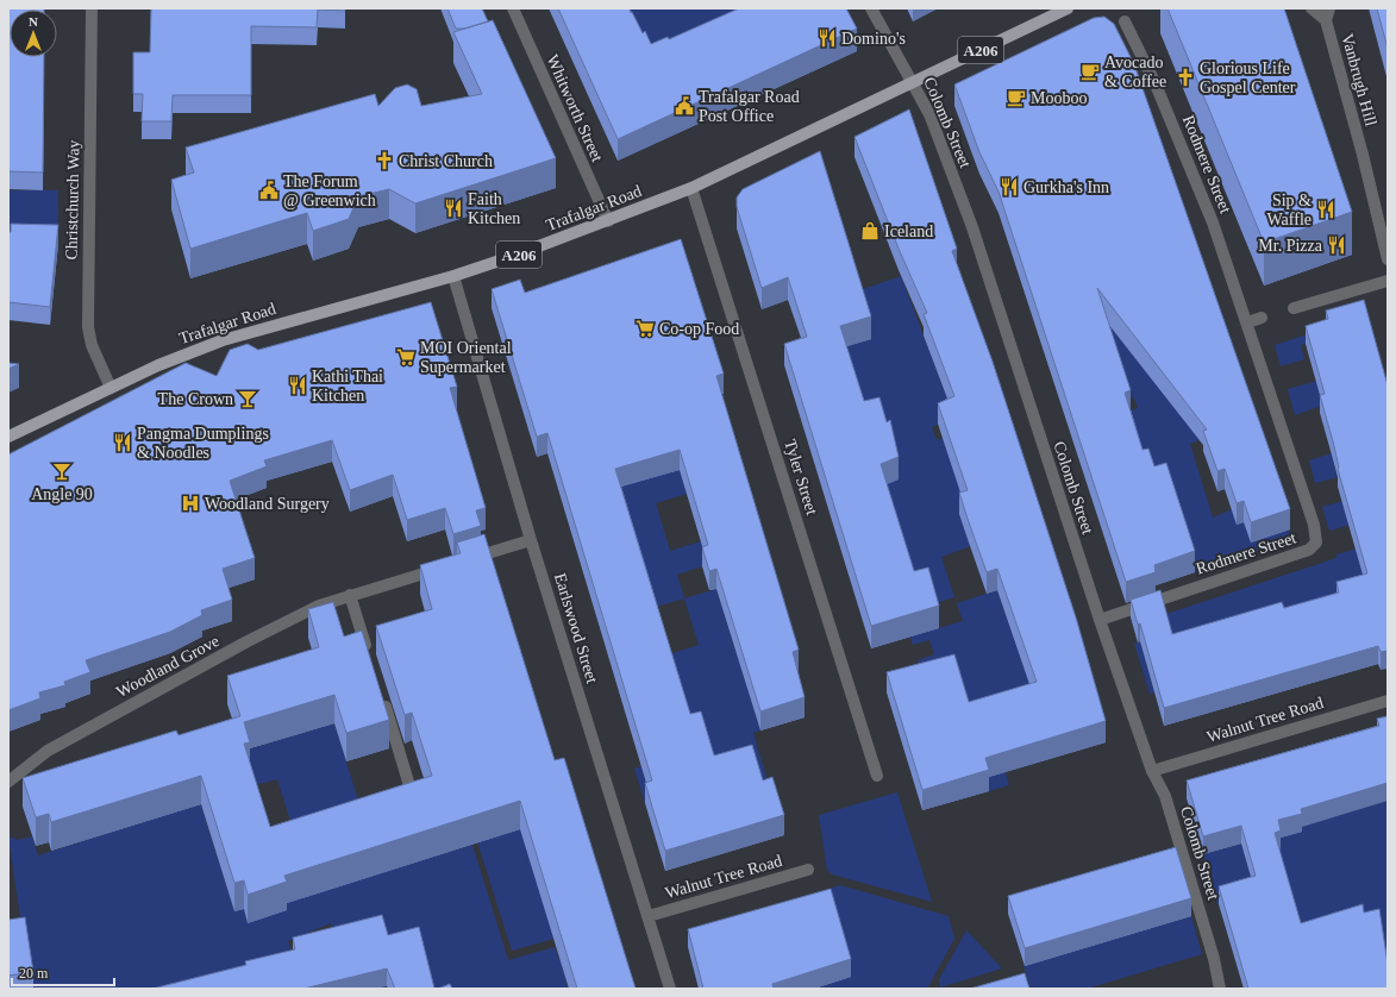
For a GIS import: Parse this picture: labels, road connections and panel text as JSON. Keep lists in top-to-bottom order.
{
  "streets": {
    "main road": ["A206", "Trafalgar Road"],
    "street": [
      "Vanbrugh Hill",
      "Whitworth Street",
      "Colomb Street",
      "Rodmere Street",
      "Christchurch Way",
      "Tyler Street",
      "Earlswood Street",
      "Woodland Grove",
      "Walnut Tree Road"
    ]
  },
  "crossings": [
    ["Whitworth Street", "Trafalgar Road"],
    ["Colomb Street", "Rodmere Street"],
    ["Colomb Street", "Trafalgar Road"],
    ["Colomb Street", "Walnut Tree Road"],
    ["Christchurch Way", "Trafalgar Road"],
    ["Trafalgar Road", "Tyler Street"],
    ["Trafalgar Road", "Earlswood Street"],
    ["Earlswood Street", "Walnut Tree Road"]
  ],
  "places": {
    "restaurant": [
      "Domino's",
      "Gurkha's Inn",
      "Faith Kitchen",
      "Sip & Waffle",
      "Mr. Pizza",
      "Kathi Thai Kitchen",
      "Pangma Dumplings & Noodles"
    ],
    "cafe": ["Avocado & Coffee", "Mooboo"],
    "church": ["Glorious Life Gospel Center", "Christ Church"],
    "public building": ["Trafalgar Road Post Office", "The Forum @ Greenwich"],
    "shop": ["Iceland"],
    "supermarket": ["Co-op Food", "MOI Oriental Supermarket"],
    "bar": ["The Crown", "Angle 90"],
    "hospital": ["Woodland Surgery"]
  },
  "scale_bar": "20 m",
  "north": "top"
}
